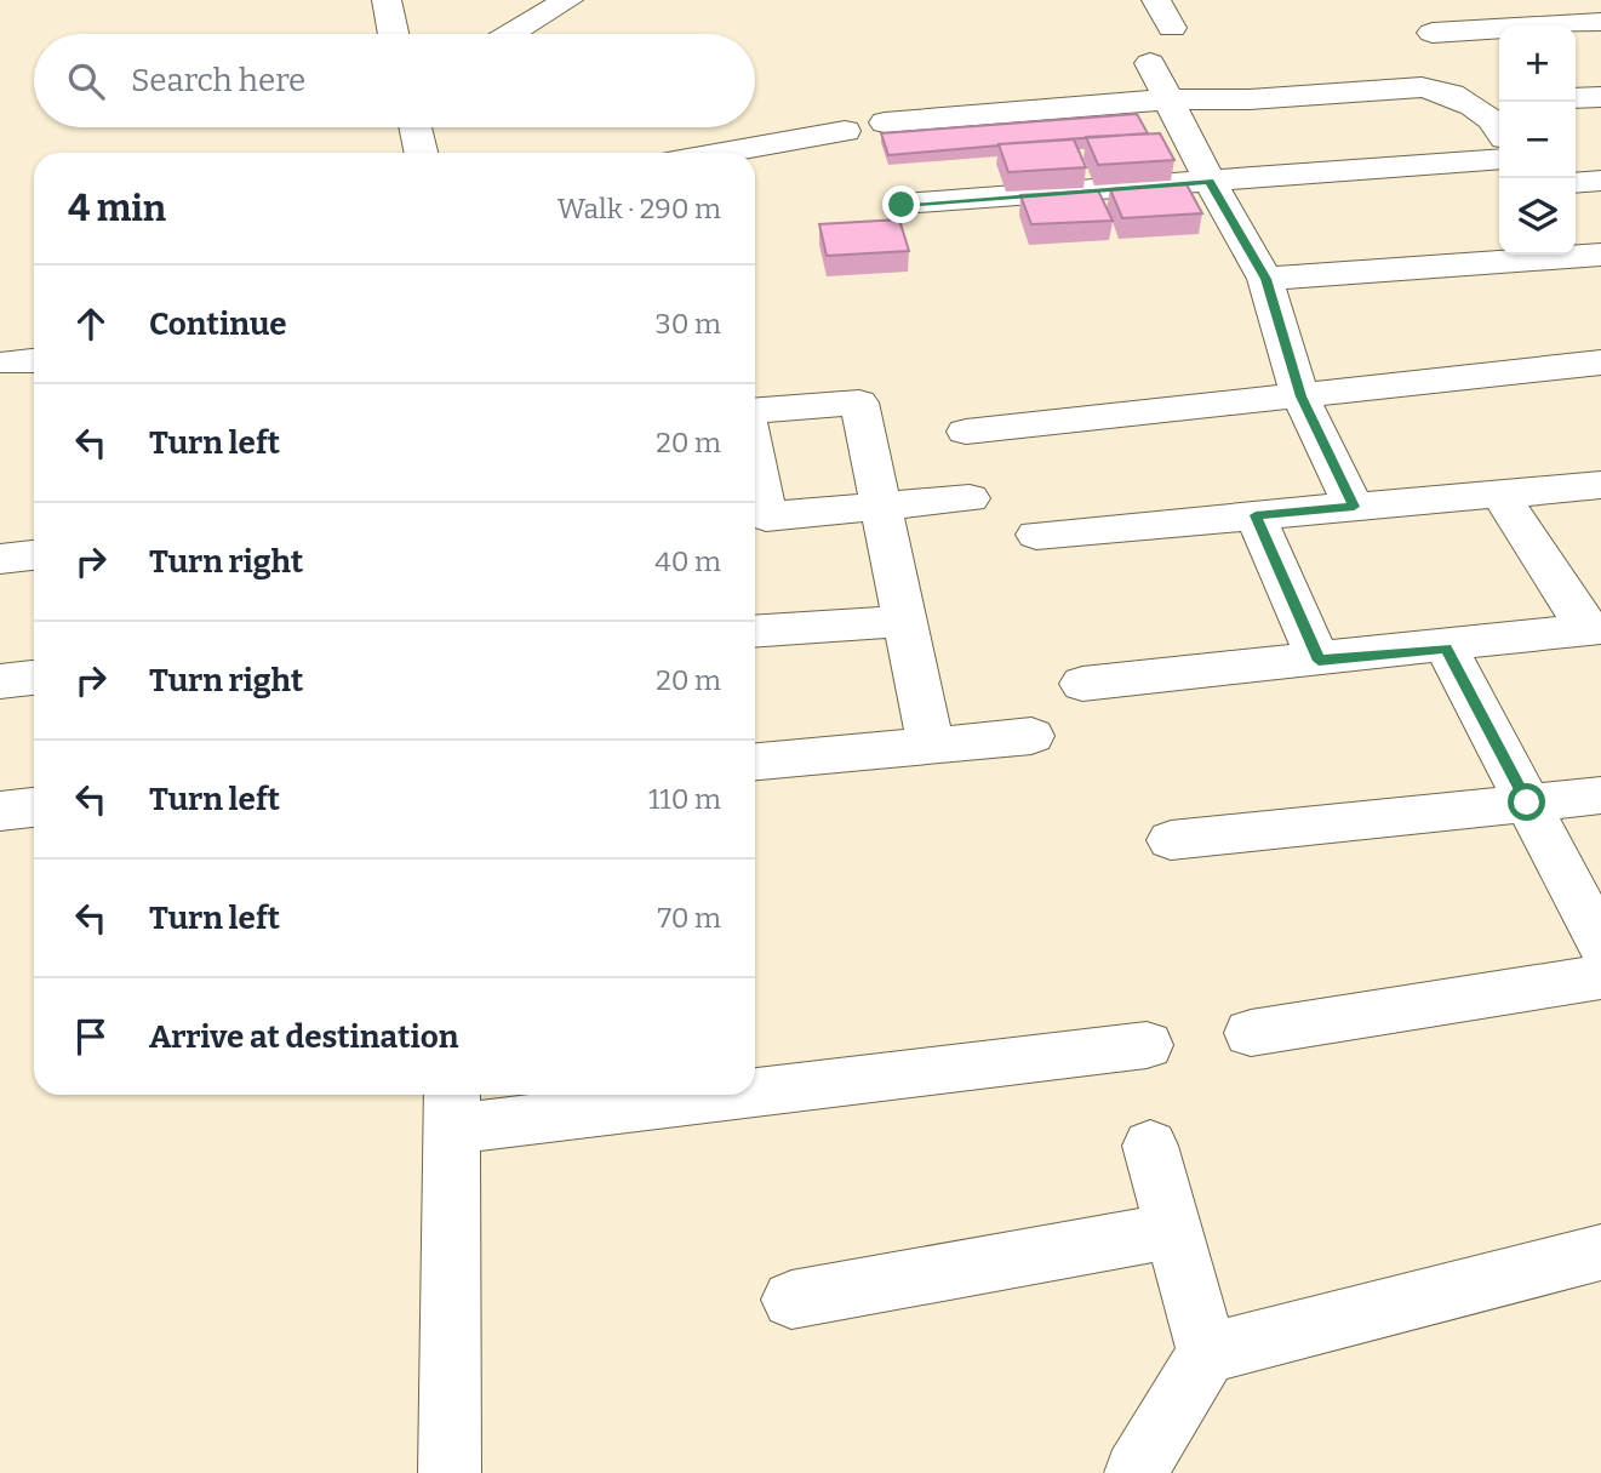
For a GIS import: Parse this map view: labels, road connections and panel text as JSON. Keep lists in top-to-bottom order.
{
  "page": {
    "map_buttons": ["+", "−"],
    "search": "Search here",
    "heading": ["4 min", "Walk · 290 m"],
    "list": [
      ["Continue", "30 m"],
      ["Turn left", "20 m"],
      ["Turn right", "40 m"],
      ["Turn right", "20 m"],
      ["Turn left", "110 m"],
      ["Turn left", "70 m"],
      "Arrive at destination"
    ]
  }
}
